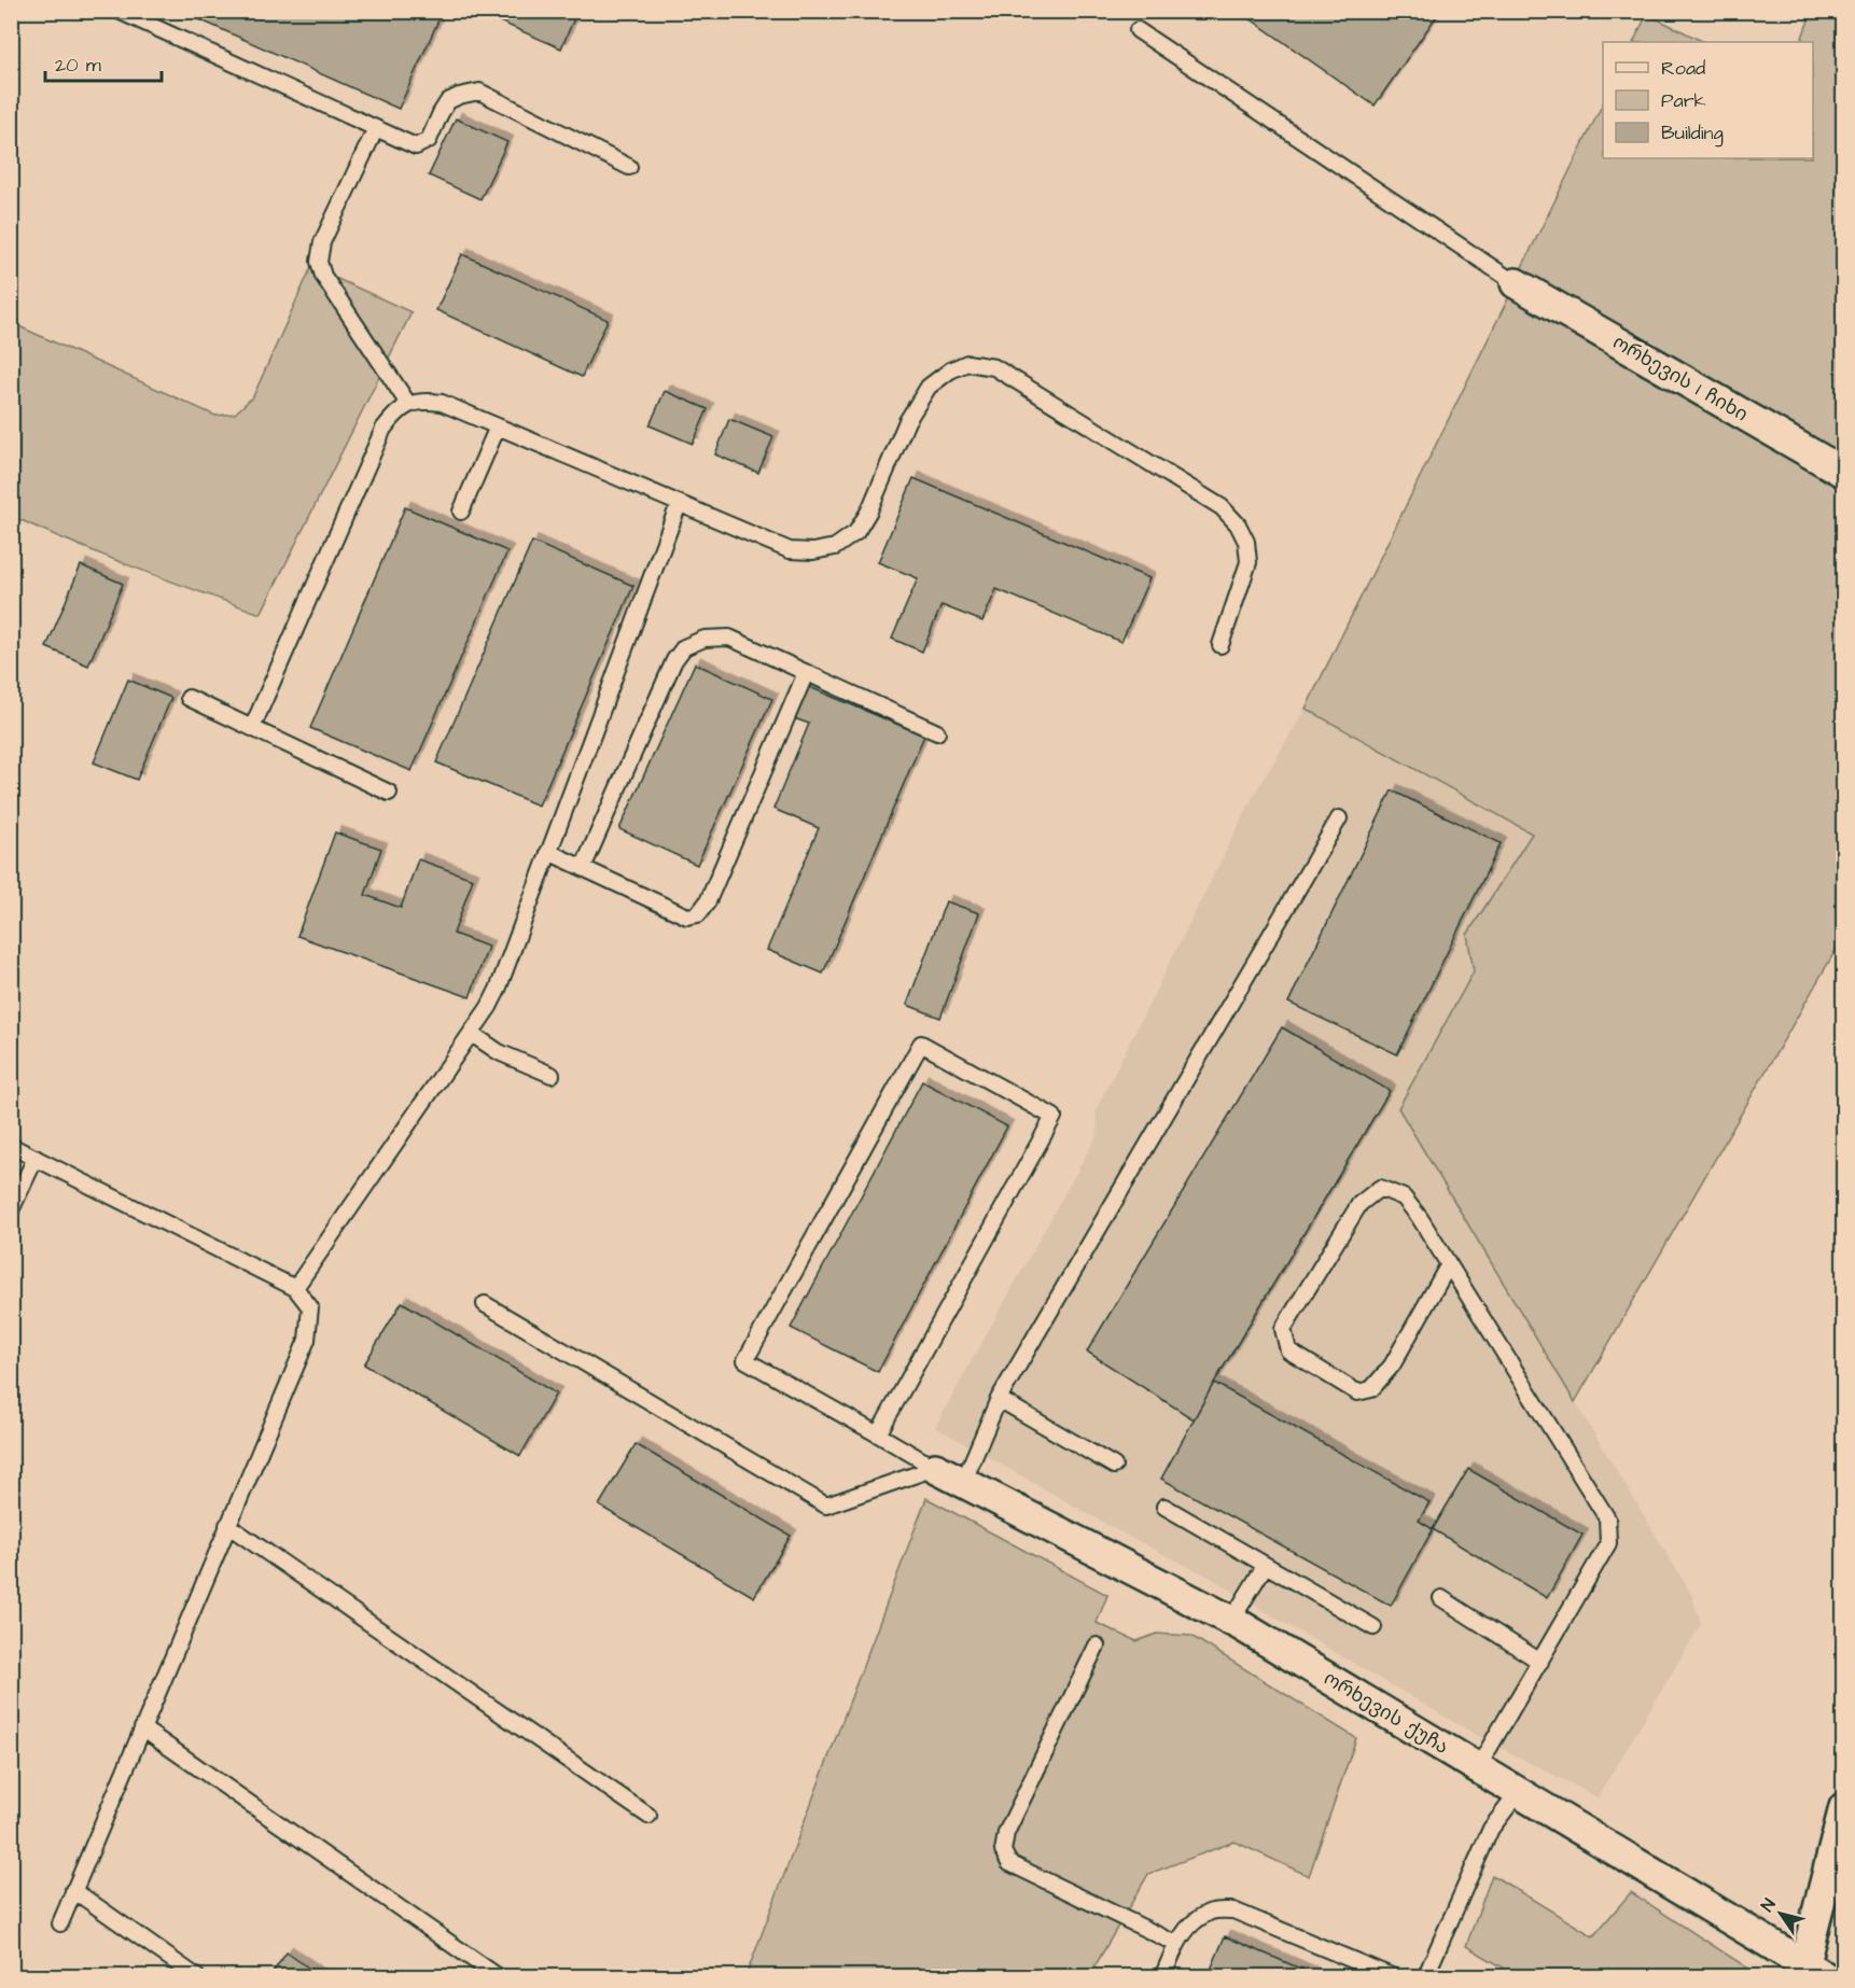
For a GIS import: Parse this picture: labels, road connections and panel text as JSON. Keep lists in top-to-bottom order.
{
  "streets": {
    "street": ["ორხევის I ჩიხი", "ორხევის ქუჩა"]
  },
  "legend": ["Road", "Park", "Building"],
  "scale_bar": "20 m",
  "north": "top left"
}
